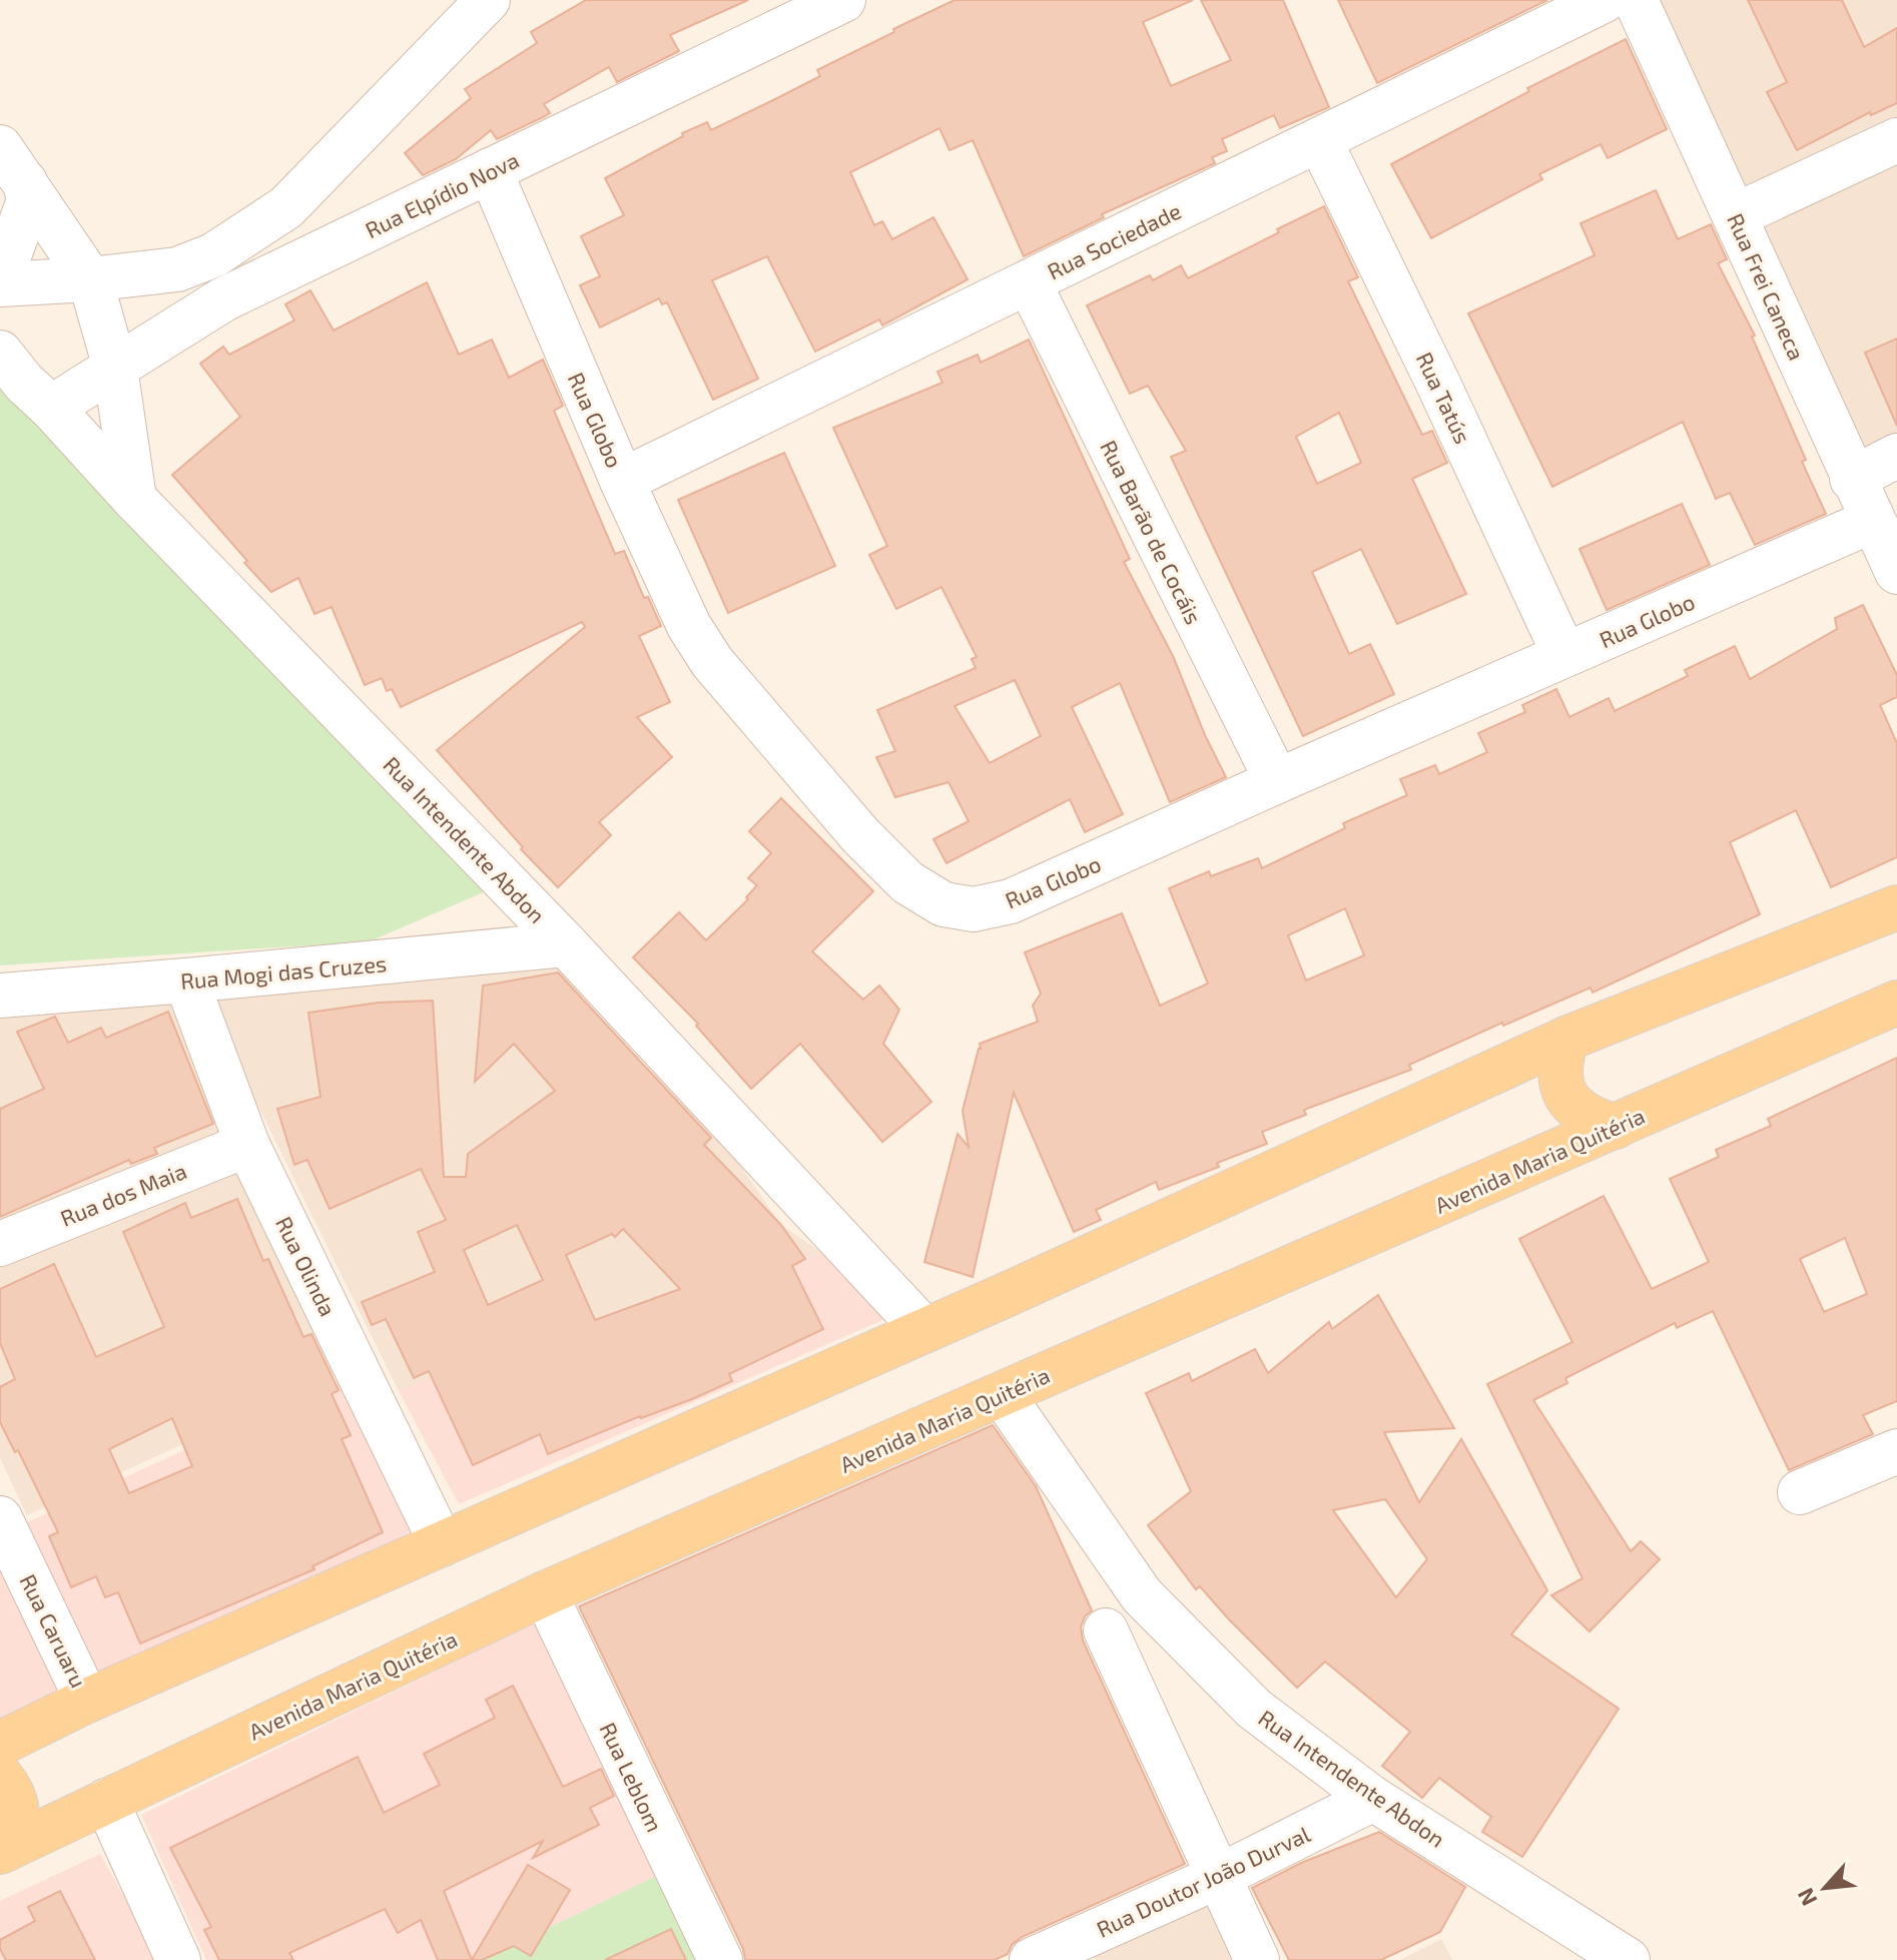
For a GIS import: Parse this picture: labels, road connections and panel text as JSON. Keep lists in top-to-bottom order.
{
  "streets": {
    "main road": ["Avenida Maria Quitéria"],
    "street": [
      "Rua Elpídio Nova",
      "Rua Sociedade",
      "Rua Frei Caneca",
      "Rua Tatús",
      "Rua Globo",
      "Rua Barão de Cocáis",
      "Rua Intendente Abdon",
      "Rua Mogi das Cruzes",
      "Rua dos Maia",
      "Rua Olinda",
      "Rua Caruaru",
      "Rua Leblom",
      "Rua Doutor João Durval"
    ]
  },
  "crossings": [
    ["Rua Elpídio Nova", "Rua Globo"],
    ["Rua Elpídio Nova", "Rua Intendente Abdon"],
    ["Rua Sociedade", "Rua Tatús"],
    ["Rua Sociedade", "Rua Globo"],
    ["Rua Sociedade", "Rua Barão de Cocáis"],
    ["Rua Frei Caneca", "Rua Globo"],
    ["Rua Tatús", "Rua Globo"],
    ["Rua Globo", "Rua Barão de Cocáis"],
    ["Rua Intendente Abdon", "Rua Mogi das Cruzes"],
    ["Rua Intendente Abdon", "Avenida Maria Quitéria"],
    ["Rua Intendente Abdon", "Rua Doutor João Durval"],
    ["Rua Mogi das Cruzes", "Rua Olinda"],
    ["Avenida Maria Quitéria", "Rua Leblom"],
    ["Rua dos Maia", "Rua Olinda"]
  ],
  "north": "bottom left"
}
